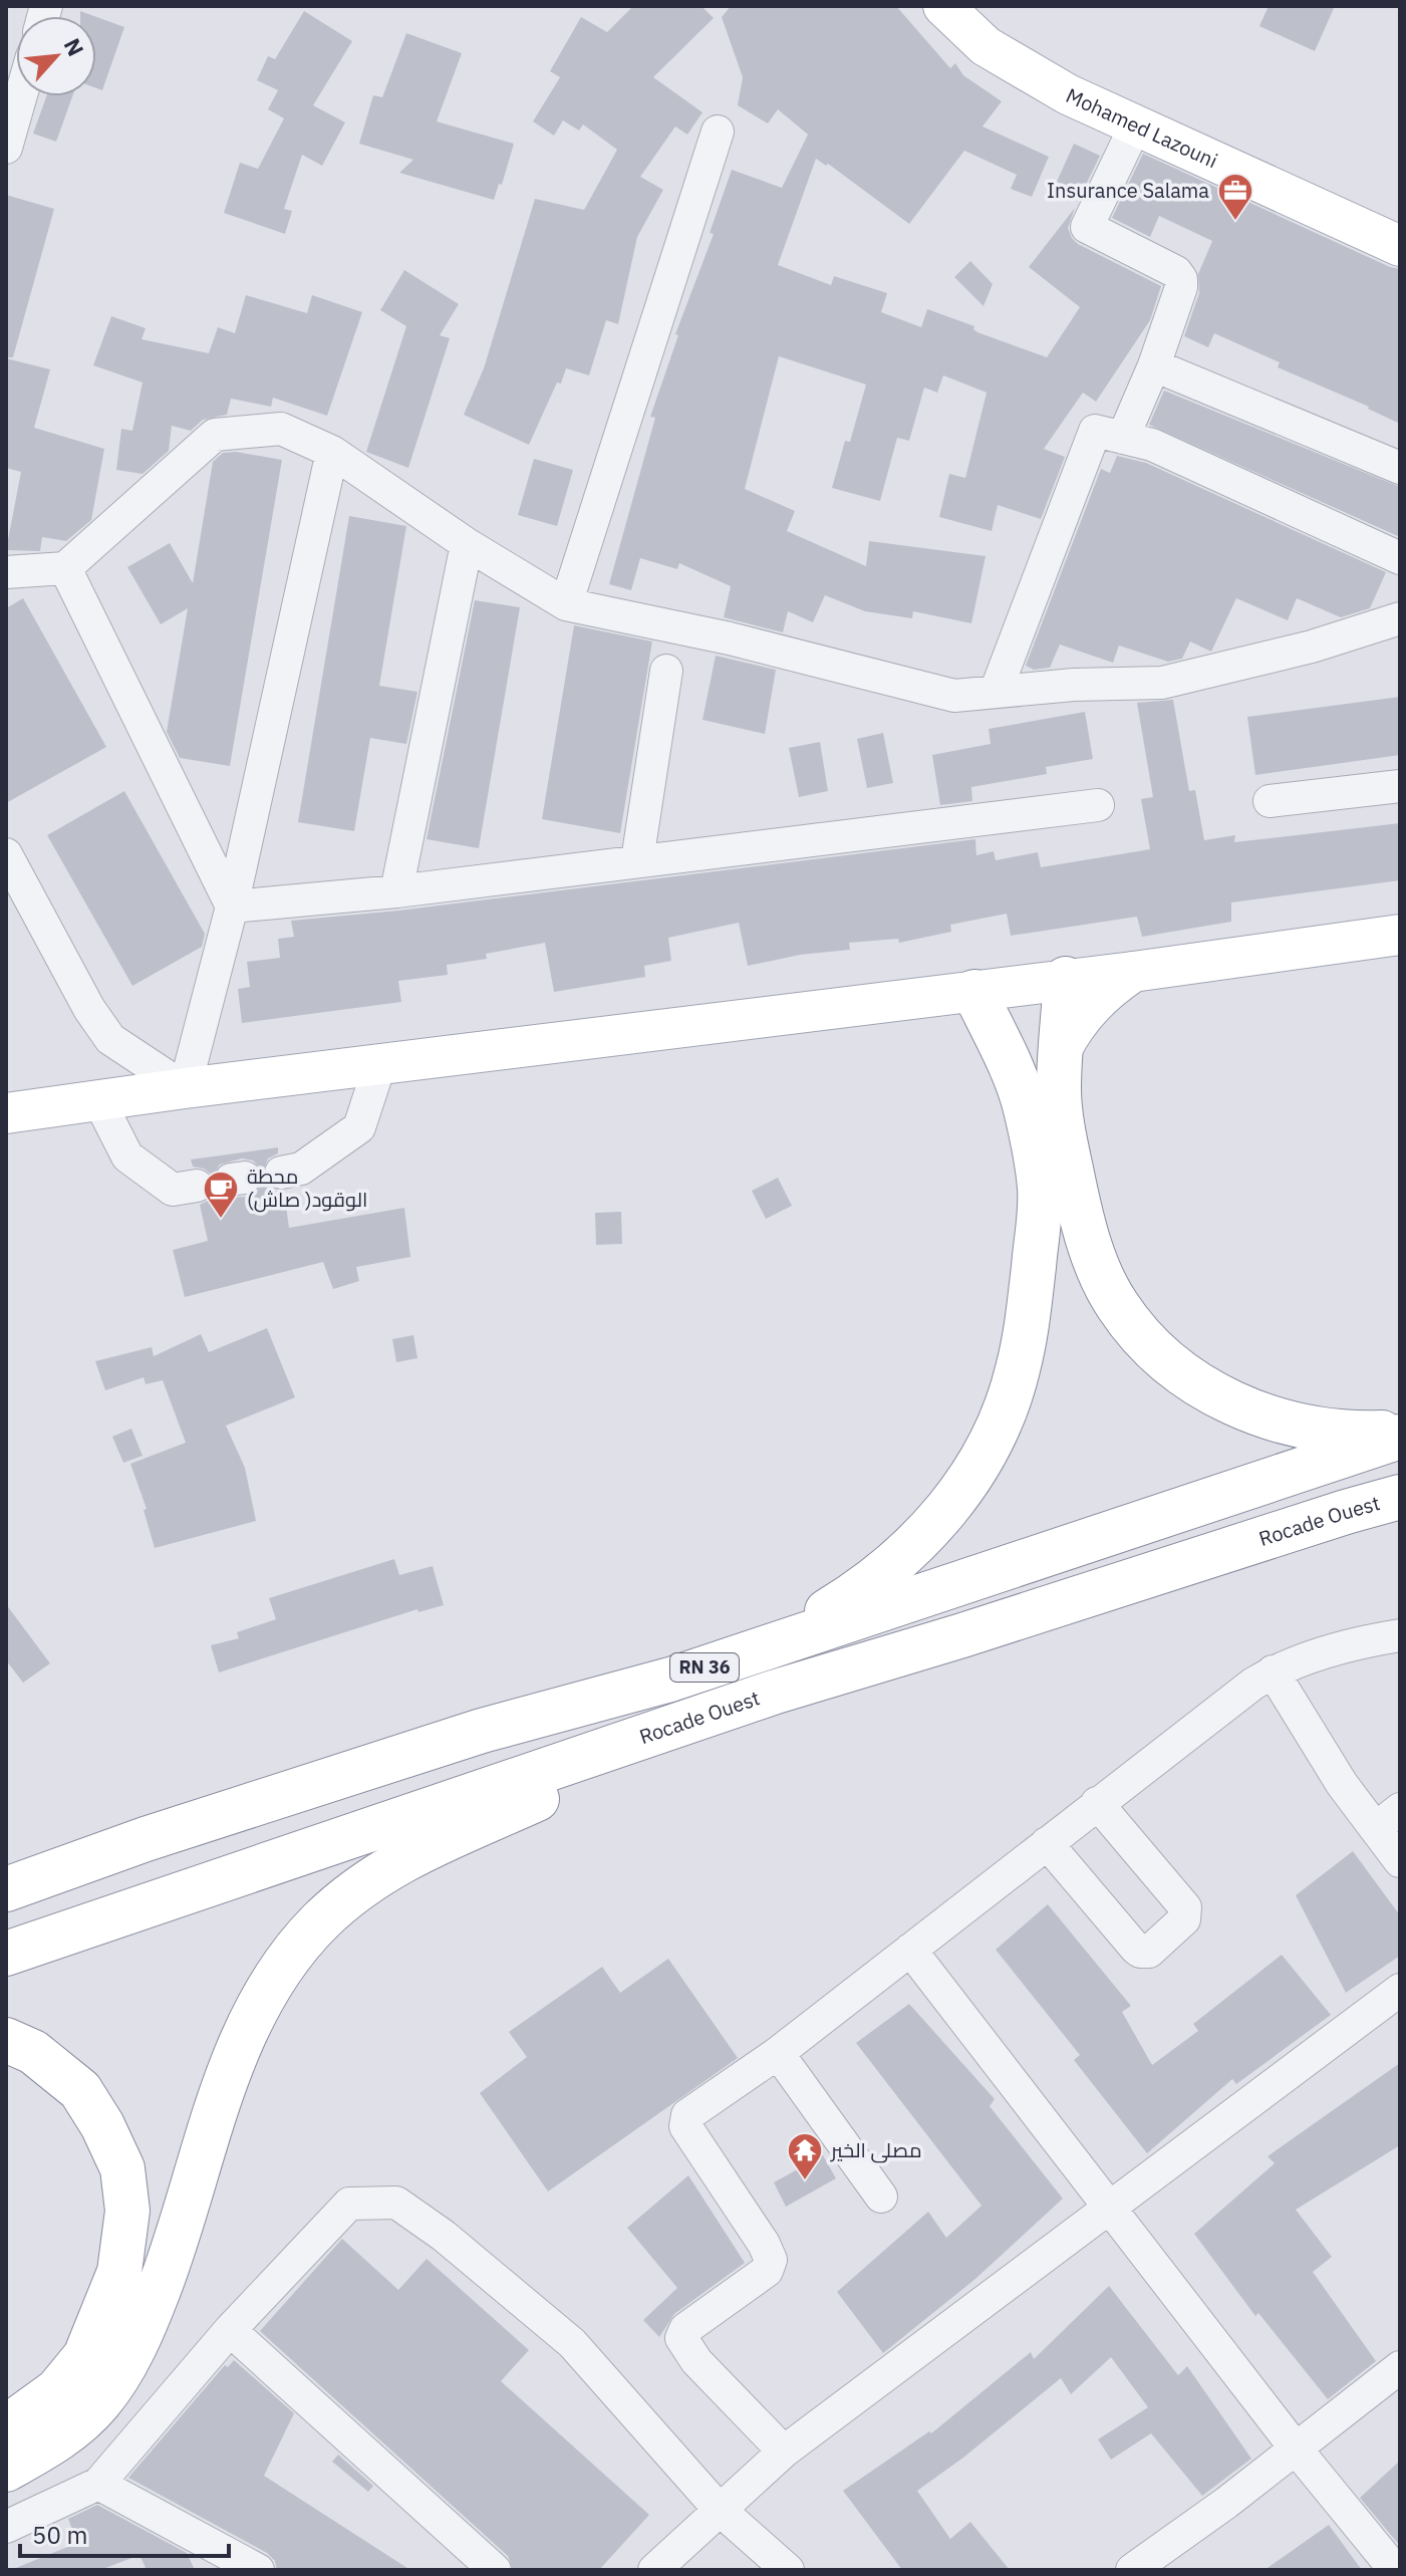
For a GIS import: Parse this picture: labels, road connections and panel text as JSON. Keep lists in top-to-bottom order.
{
  "streets": {
    "highway": ["Rocade Ouest", "RN 36"],
    "main road": ["Mohamed Lazouni"]
  },
  "places": {
    "office": ["Insurance Salama"],
    "cafe": ["محطة الوقود( صاش)"],
    "temple": ["مصلى الخير"]
  },
  "scale_bar": "50 m",
  "north": "top right"
}
